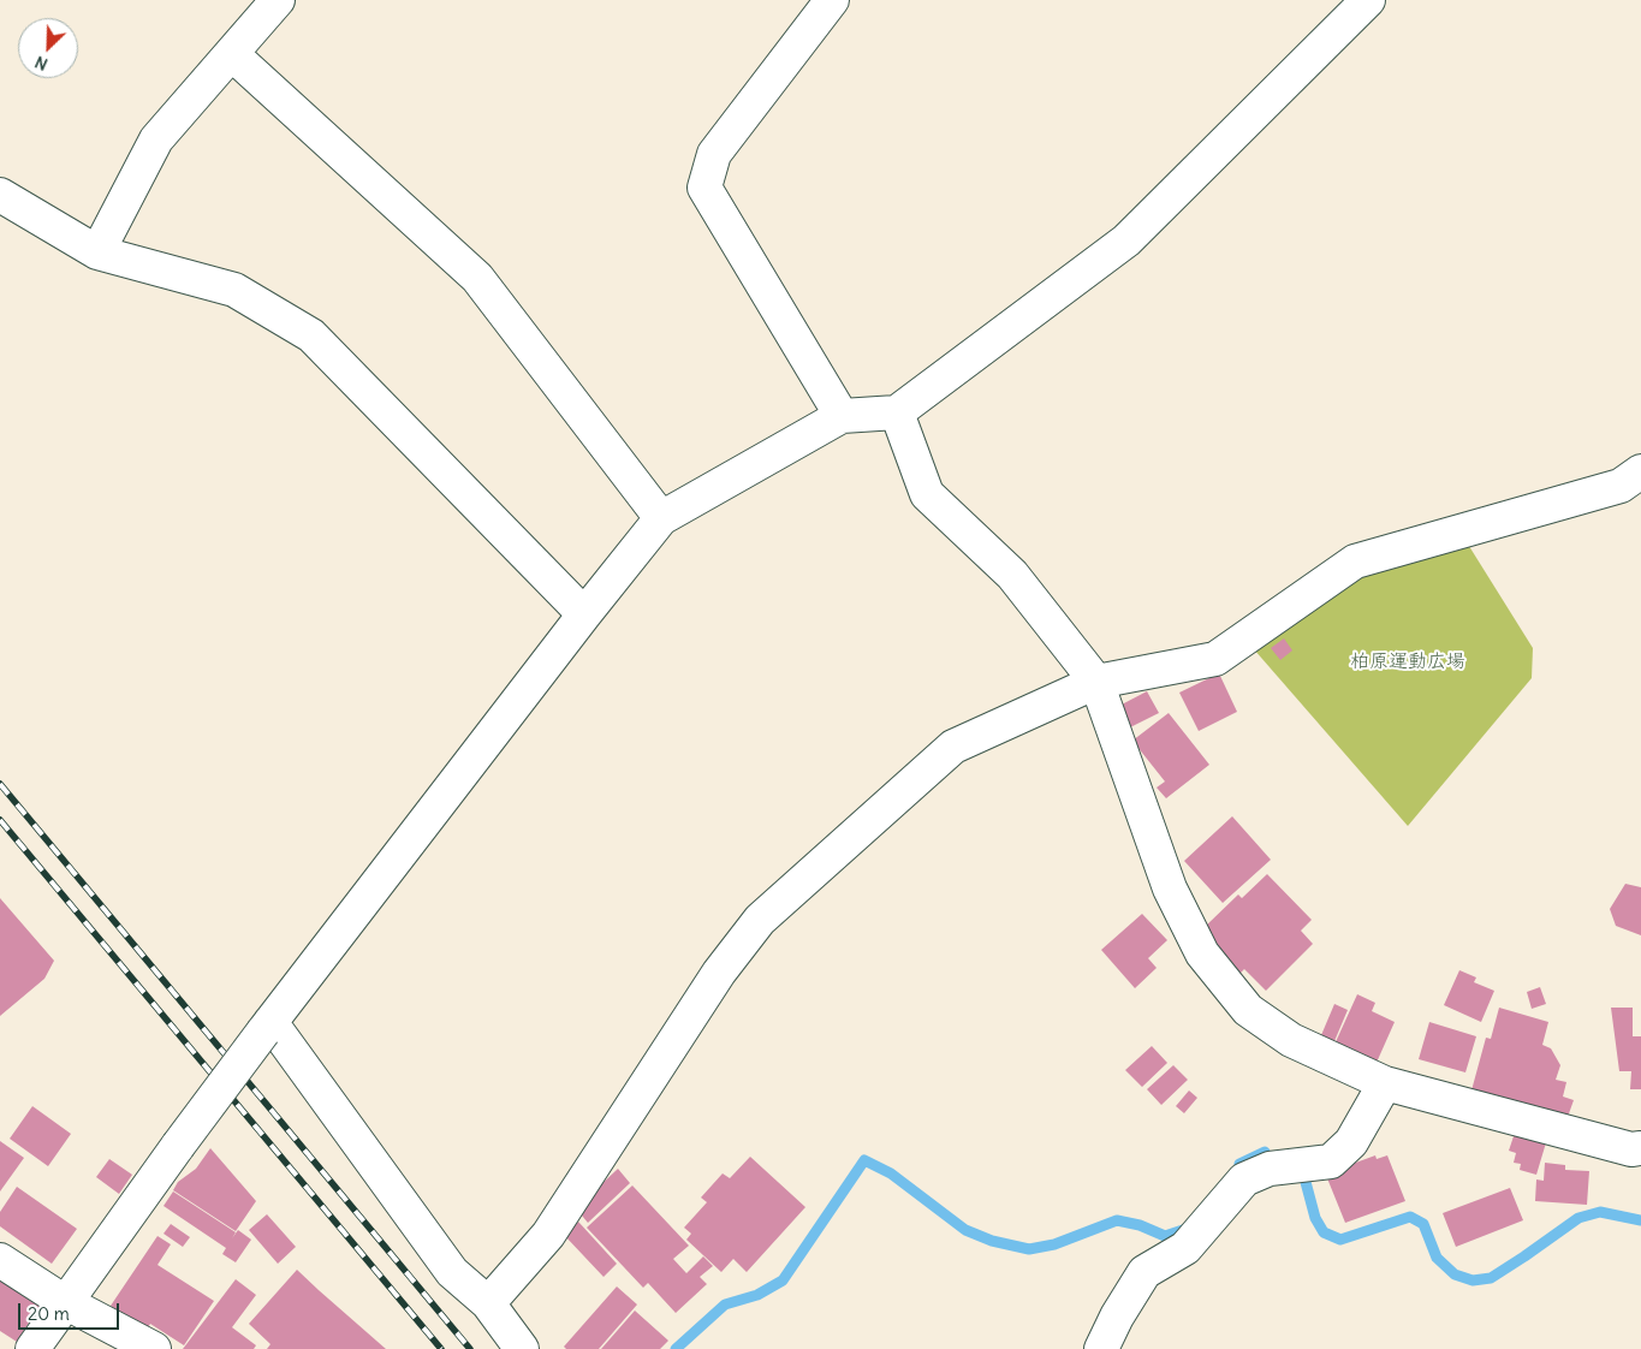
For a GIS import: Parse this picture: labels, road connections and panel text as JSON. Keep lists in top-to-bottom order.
{
  "parks": ["柏原運動広場"],
  "scale_bar": "20 m",
  "north": "bottom left"
}
